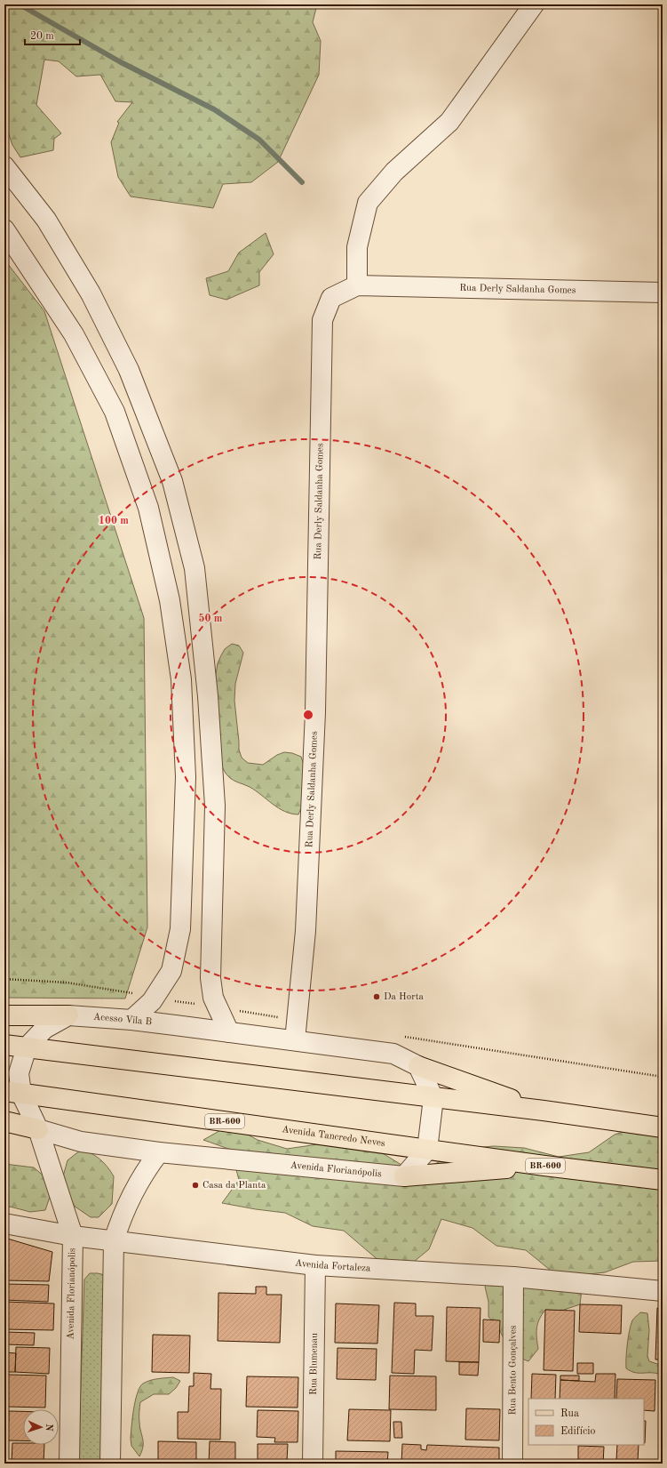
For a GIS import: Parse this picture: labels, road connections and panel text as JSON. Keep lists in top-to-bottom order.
{
  "streets": {
    "main road": ["BR-600", "Avenida Tancredo Neves"],
    "street": [
      "Rua Derly Saldanha Gomes",
      "Acesso Vila B",
      "Avenida Florianópolis",
      "Avenida Fortaleza",
      "Rua Blumenau",
      "Rua Bento Gonçalves"
    ]
  },
  "crossings": [
    ["Rua Derly Saldanha Gomes", "Acesso Vila B"],
    ["Avenida Tancredo Neves", "Avenida Florianópolis"],
    ["Avenida Florianópolis", "Avenida Fortaleza"],
    ["Avenida Fortaleza", "Rua Blumenau"],
    ["Avenida Fortaleza", "Rua Bento Gonçalves"]
  ],
  "places": ["Da Horta", "Casa da Planta"],
  "legend": ["Rua", "Edifício"],
  "scale_bar": "20 m",
  "north": "right",
  "rings": ["100 m", "50 m"]
}
